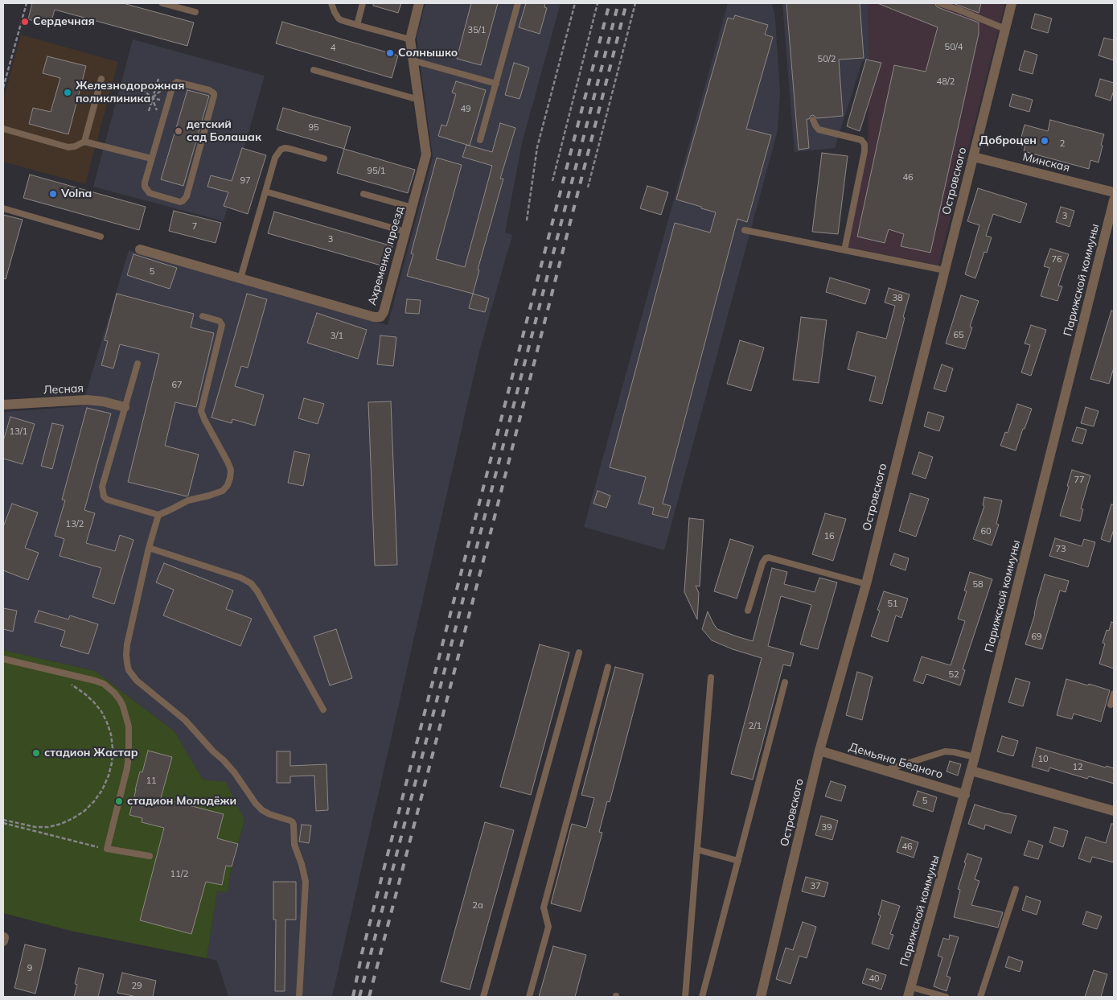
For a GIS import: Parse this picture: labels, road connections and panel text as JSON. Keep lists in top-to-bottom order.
{
  "streets": {
    "street": [
      "Минская",
      "Островского",
      "Ахременко проезд",
      "Парижской коммуны",
      "Лесная",
      "Демьяна Бедного"
    ]
  },
  "crossings": [
    ["Минская", "Островского"],
    ["Островского", "Демьяна Бедного"],
    ["Парижской коммуны", "Демьяна Бедного"]
  ],
  "places": [
    "Сердечная",
    "Солнышко",
    "Железнодорожная поликлиника",
    "детский сад Болашак",
    "Доброцен",
    "Volna",
    "стадион Жастар",
    "стадион Молодёжи"
  ],
  "house_numbers": [
    "35/1",
    "50/4",
    "4",
    "50/2",
    "48/2",
    "49",
    "95",
    "2",
    "95/1",
    "46",
    "97",
    "3",
    "7",
    "3",
    "76",
    "5",
    "38",
    "65",
    "3/1",
    "67",
    "13/1",
    "77",
    "13/2",
    "60",
    "16",
    "73",
    "58",
    "51",
    "69",
    "52",
    "2/1",
    "10",
    "12",
    "11",
    "5",
    "39",
    "46",
    "11/2",
    "37",
    "2а",
    "9",
    "40",
    "29"
  ]
}
